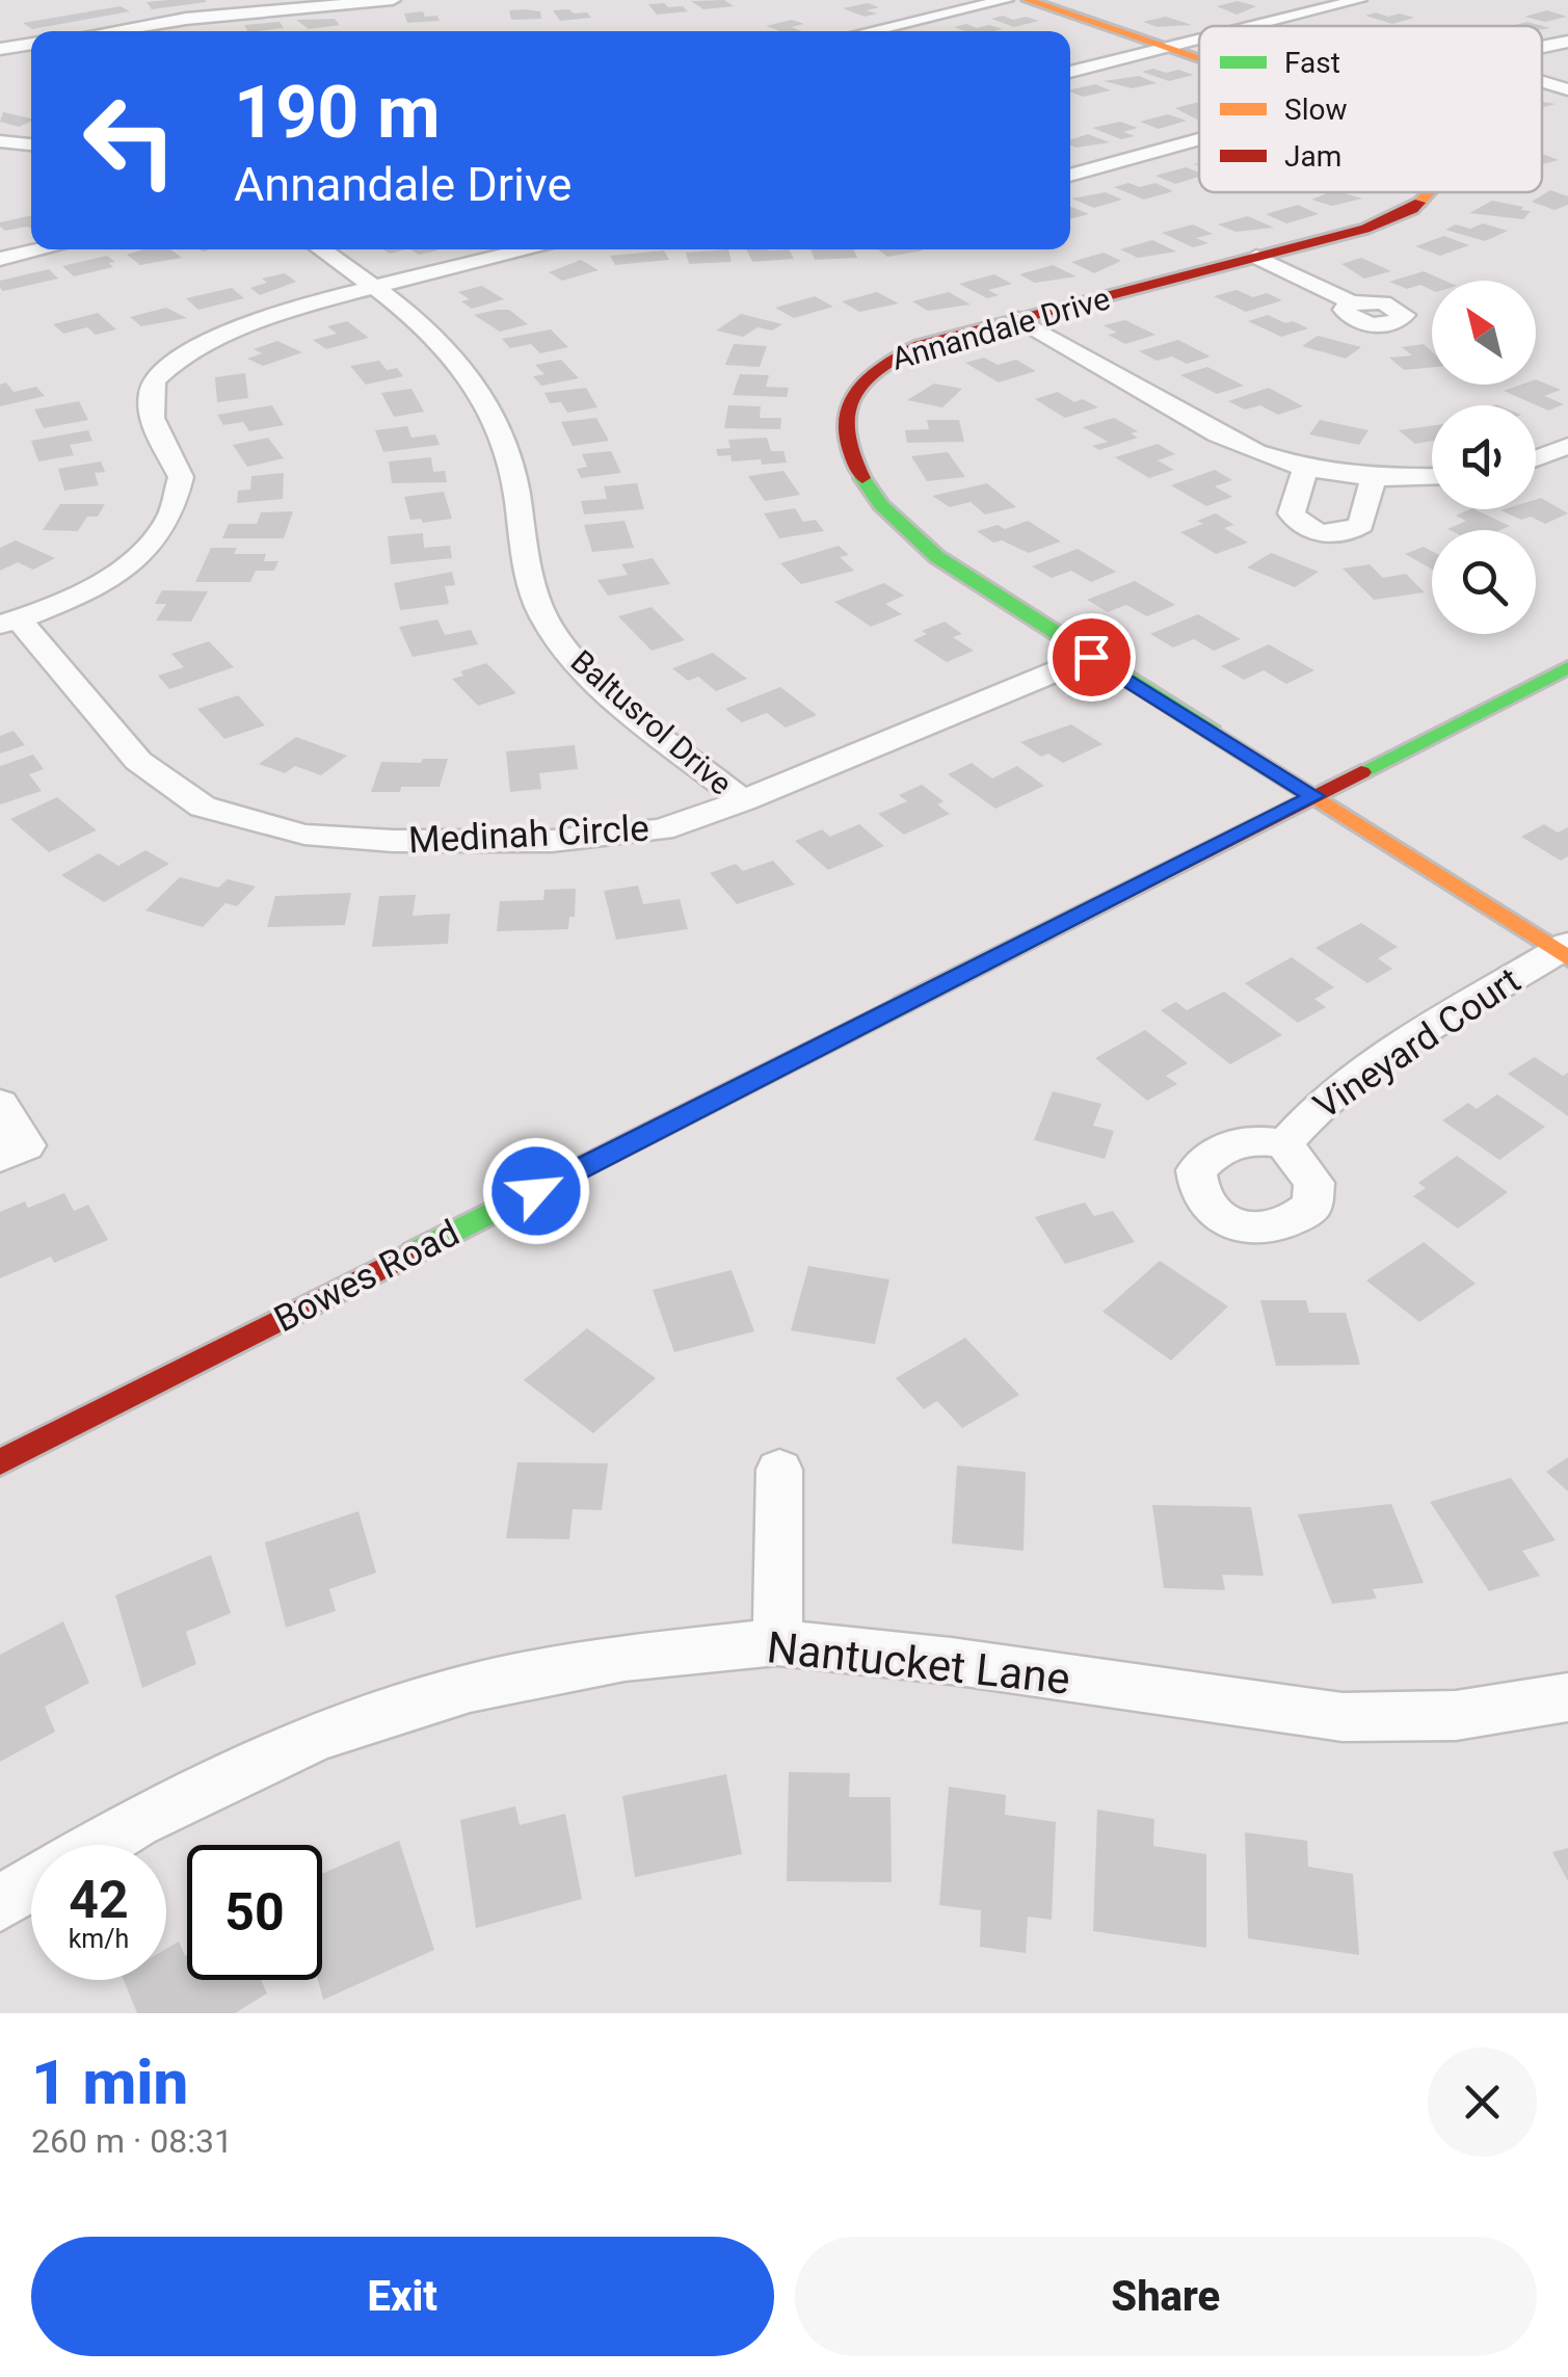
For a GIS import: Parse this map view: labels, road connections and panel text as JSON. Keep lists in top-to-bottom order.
{
  "streets": {
    "street": [
      "Annandale Drive",
      "Baltusrol Drive",
      "Medinah Circle",
      "Vineyard Court",
      "Bowes Road",
      "Nantucket Lane"
    ]
  },
  "crossings": [
    ["Annandale Drive", "Medinah Circle"],
    ["Annandale Drive", "Vineyard Court"],
    ["Annandale Drive", "Bowes Road"],
    ["Baltusrol Drive", "Medinah Circle"]
  ],
  "legend": ["Fast", "Slow", "Jam"],
  "north": "top left",
  "page": {
    "turn": ["190 m", "Annandale Drive"],
    "speed": "42 km/h",
    "limit": "50",
    "heading": ["1 min", "260 m · 08:31"],
    "buttons": ["Exit", "Share"]
  }
}
